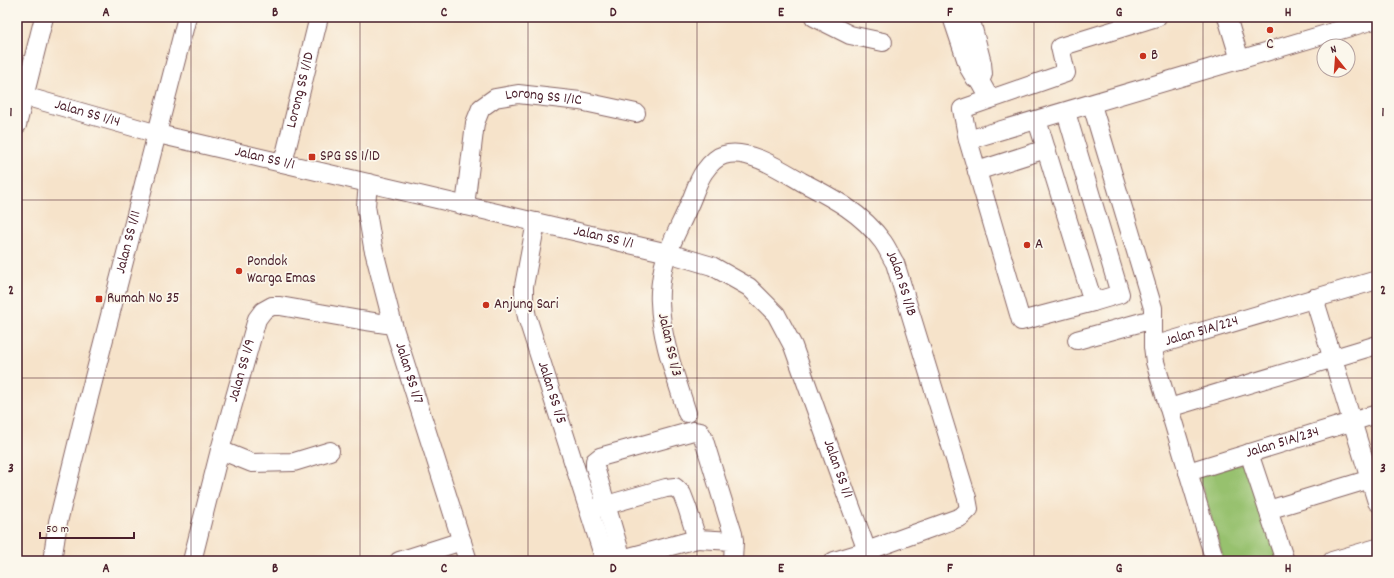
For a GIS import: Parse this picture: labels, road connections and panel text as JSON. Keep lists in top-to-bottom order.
{
  "streets": {
    "street": [
      "Lorong SS 1/1D",
      "Lorong SS 1/1C",
      "Jalan SS 1/14",
      "Jalan SS 1/1",
      "Jalan SS 1/11",
      "Jalan SS 1/1B",
      "Jalan 51A/224",
      "Jalan SS 1/3",
      "Jalan SS 1/9",
      "Jalan SS 1/7",
      "Jalan SS 1/5",
      "Jalan 51A/234"
    ]
  },
  "crossings": [
    ["Lorong SS 1/1D", "Jalan SS 1/1"],
    ["Lorong SS 1/1C", "Jalan SS 1/1"],
    ["Jalan SS 1/14", "Jalan SS 1/1"],
    ["Jalan SS 1/14", "Jalan SS 1/11"],
    ["Jalan SS 1/1", "Jalan SS 1/11"],
    ["Jalan SS 1/1", "Jalan SS 1/1B"],
    ["Jalan SS 1/1", "Jalan SS 1/3"],
    ["Jalan SS 1/1", "Jalan SS 1/7"],
    ["Jalan SS 1/1", "Jalan SS 1/5"],
    ["Jalan SS 1/1B", "Jalan SS 1/3"],
    ["Jalan 51A/224", "Jalan 51A/234"],
    ["Jalan SS 1/9", "Jalan SS 1/7"]
  ],
  "places": {
    "other": [
      "C",
      "B",
      "A",
      "Pondok Warga Emas",
      "Anjung Sari"
    ],
    "transit": ["SPG SS 1/1D", "Rumah No 35"]
  },
  "scale_bar": "50 m",
  "north": "top",
  "grid": {
    "columns": [
      "A",
      "B",
      "C",
      "D",
      "E",
      "F",
      "G",
      "H"
    ],
    "rows": ["1", "2", "3"]
  }
}
